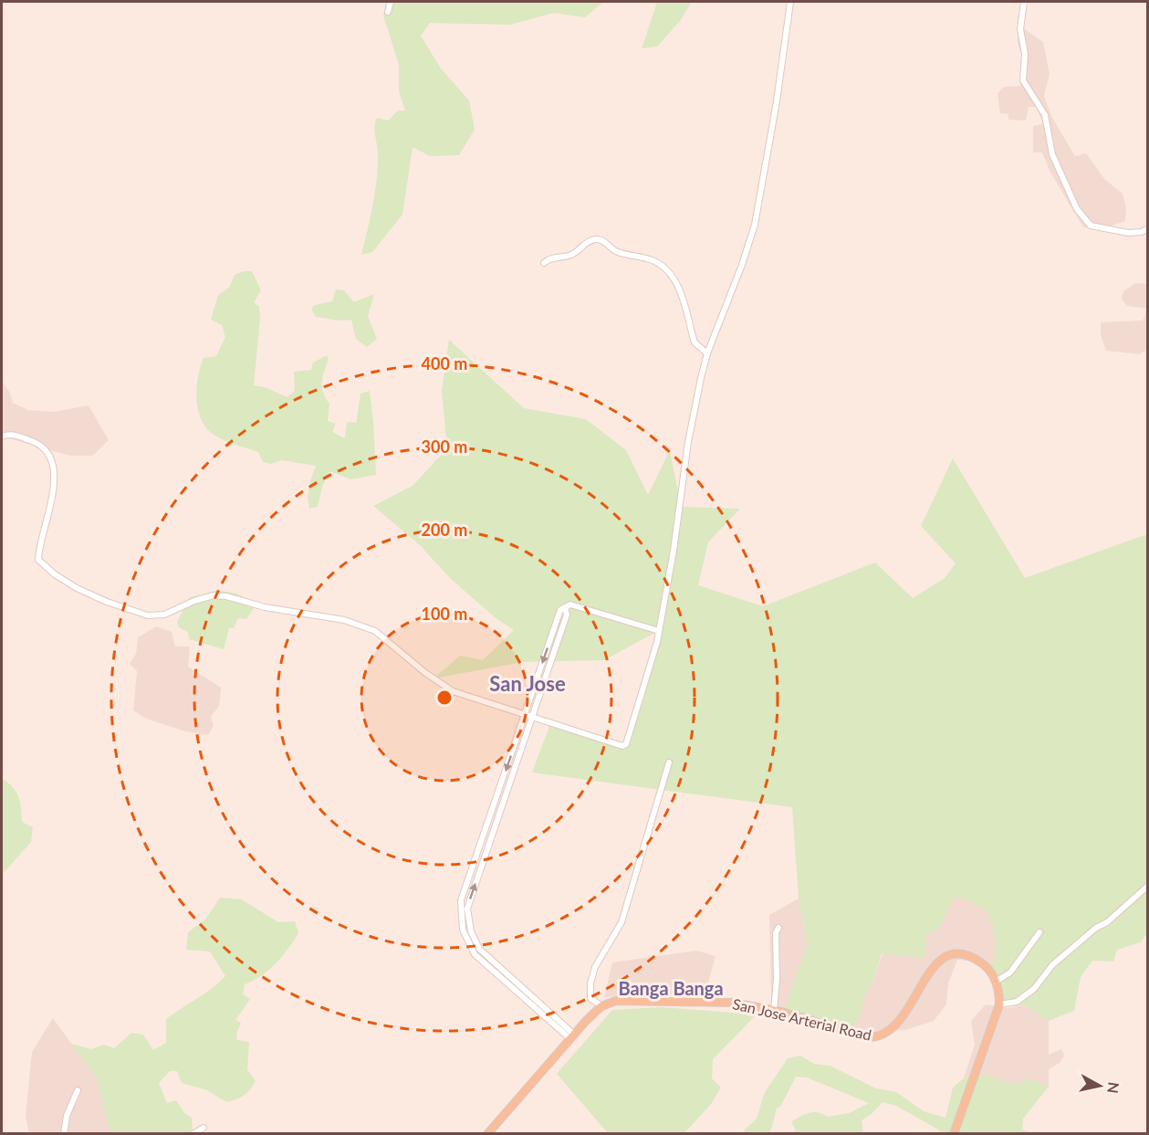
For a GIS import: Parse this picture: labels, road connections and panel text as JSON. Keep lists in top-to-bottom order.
{
  "streets": {
    "main road": ["San Jose Arterial Road"]
  },
  "districts": ["San Jose", "Banga Banga"],
  "north": "right",
  "rings": [
    "400 m",
    "300 m",
    "200 m",
    "100 m"
  ]
}
